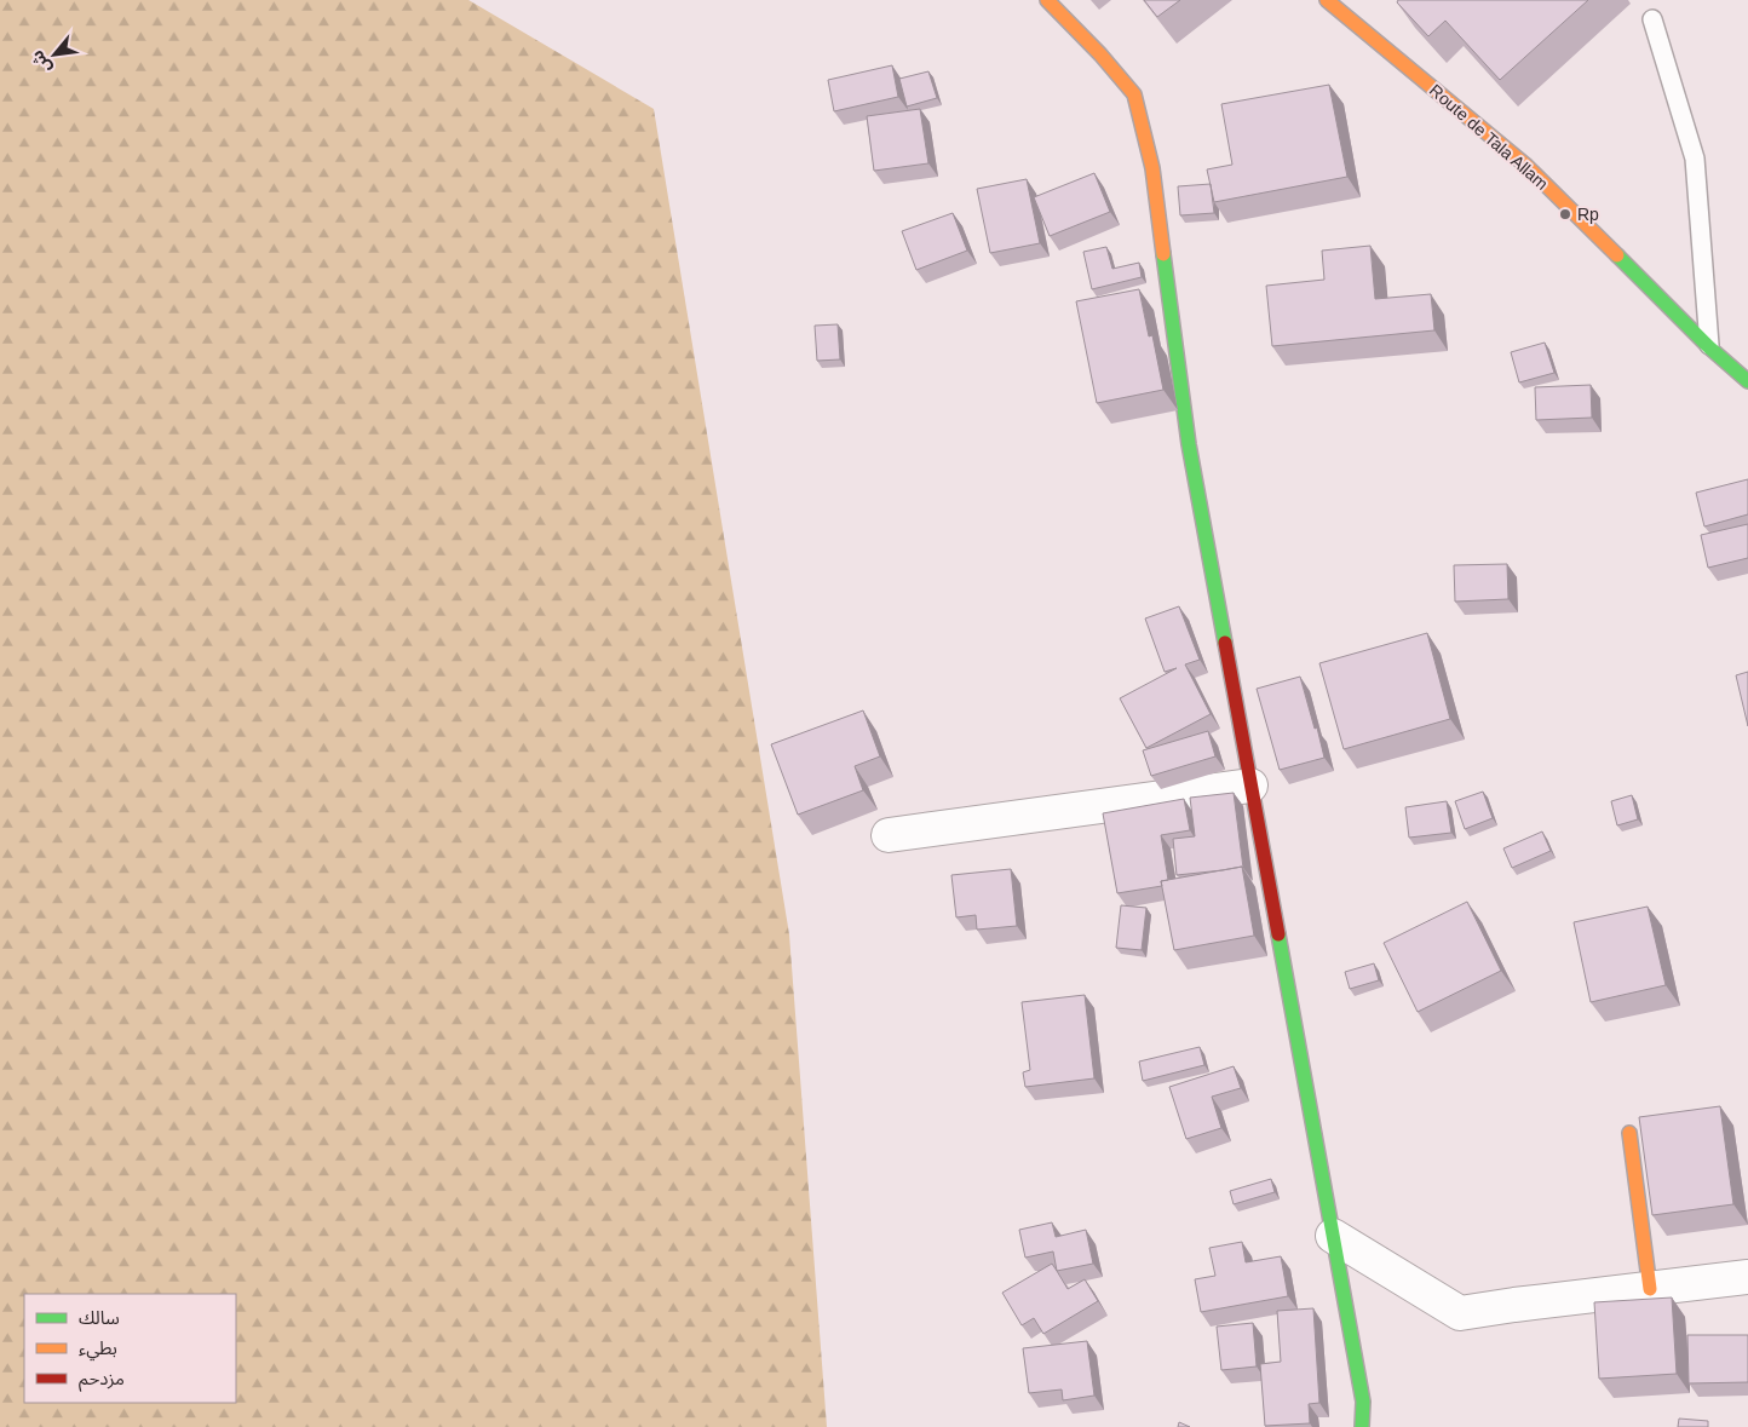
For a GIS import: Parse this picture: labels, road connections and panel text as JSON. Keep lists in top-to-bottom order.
{
  "streets": {
    "street": ["Route de Tala Allam"]
  },
  "places": ["Rp"],
  "legend": ["سالك", "بطيء", "مزدحم"],
  "north": "bottom left"
}
